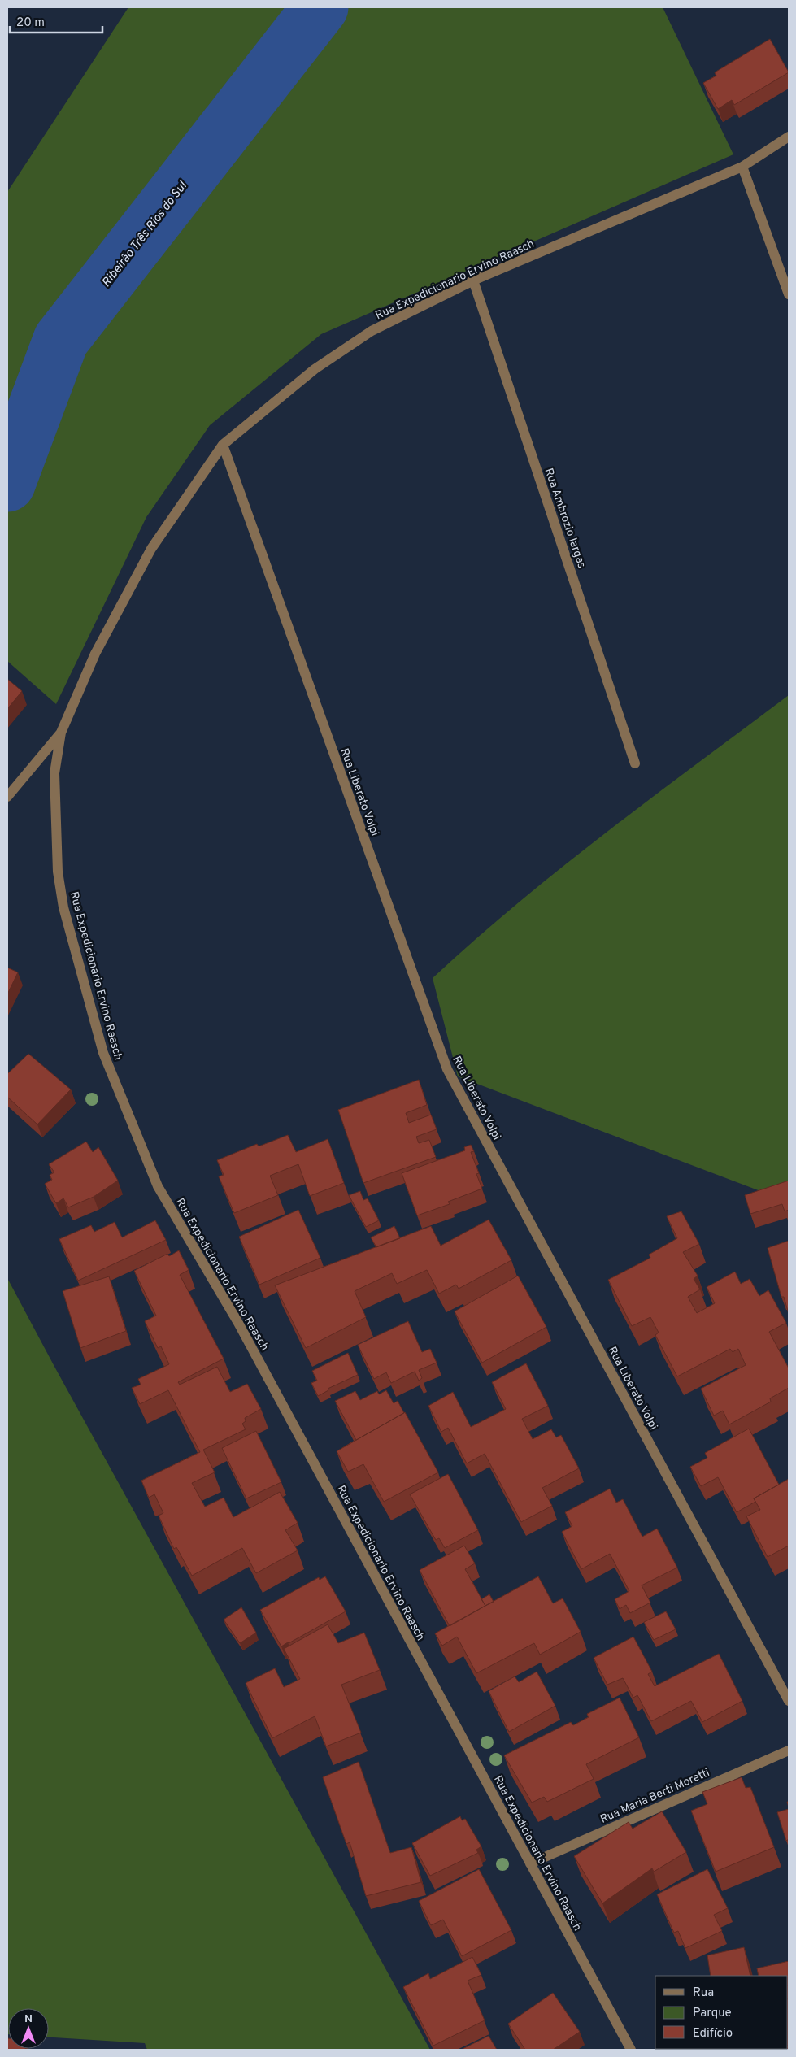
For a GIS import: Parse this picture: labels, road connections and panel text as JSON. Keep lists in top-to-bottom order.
{
  "streets": {
    "street": [
      "Rua Expedicionario Ervino Raasch",
      "Rua Ambrozio Iargas",
      "Rua Liberato Volpi",
      "Rua Maria Berti Moretti"
    ]
  },
  "crossings": [
    ["Rua Expedicionario Ervino Raasch", "Rua Ambrozio Iargas"],
    ["Rua Expedicionario Ervino Raasch", "Rua Liberato Volpi"],
    ["Rua Expedicionario Ervino Raasch", "Rua Maria Berti Moretti"]
  ],
  "water": ["Ribeirão Três Rios do Sul"],
  "legend": ["Rua", "Parque", "Edifício"],
  "scale_bar": "20 m",
  "north": "top"
}
